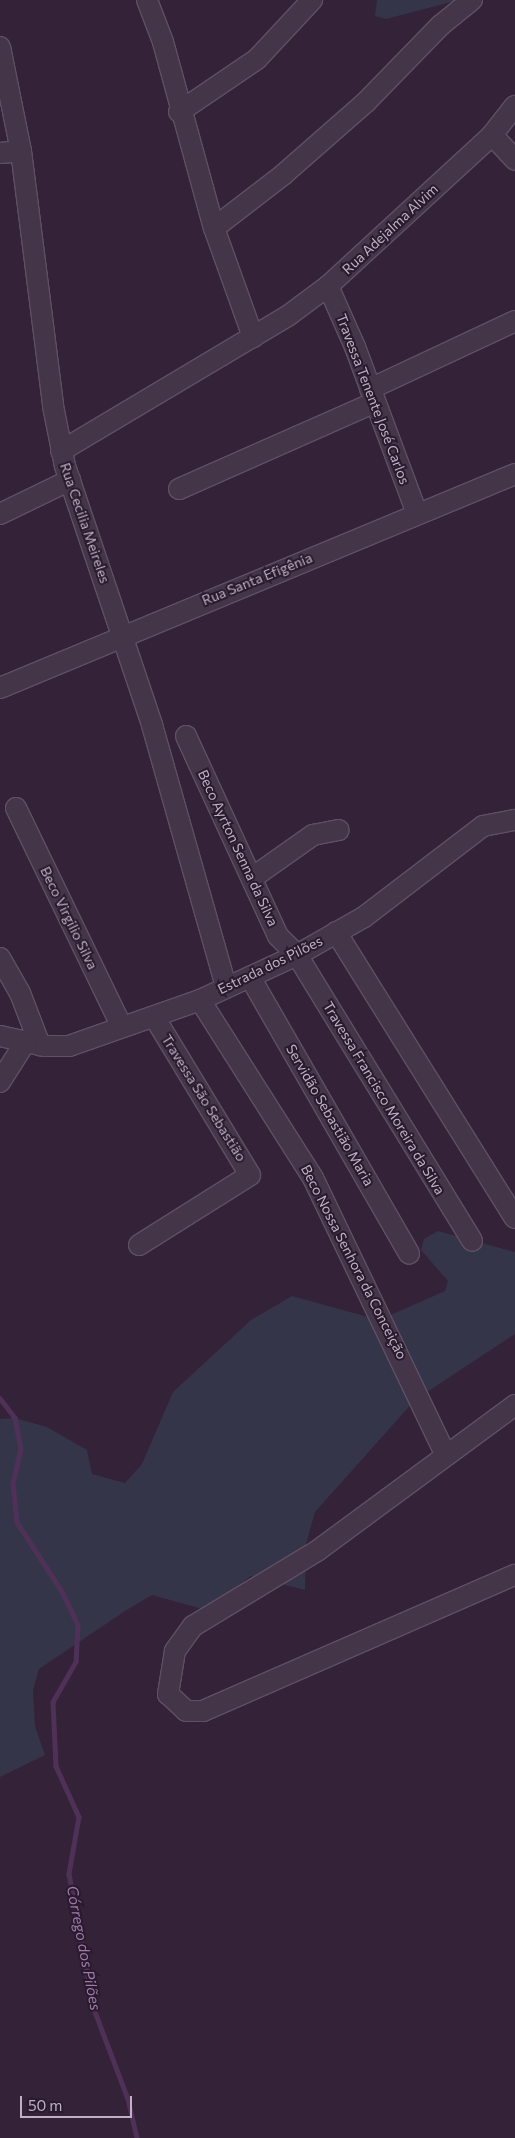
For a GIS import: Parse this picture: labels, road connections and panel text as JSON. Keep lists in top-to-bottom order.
{
  "streets": {
    "street": [
      "Rua Adejalma Alvim",
      "Travessa Tenente José Carlos",
      "Rua Cecilia Meireles",
      "Rua Santa Efigênia",
      "Beco Ayrton Senna da Silva",
      "Beco Virgilio Silva",
      "Estrada dos Pilões",
      "Travessa São Sebastião",
      "Travessa Francisco Moreira da Silva",
      "Servidão Sebastião Maria",
      "Beco Nossa Senhora da Conceição"
    ]
  },
  "crossings": [
    ["Rua Adejalma Alvim", "Travessa Tenente José Carlos"],
    ["Rua Adejalma Alvim", "Rua Cecilia Meireles"],
    ["Travessa Tenente José Carlos", "Rua Santa Efigênia"],
    ["Rua Cecilia Meireles", "Rua Santa Efigênia"],
    ["Rua Cecilia Meireles", "Estrada dos Pilões"],
    ["Beco Ayrton Senna da Silva", "Estrada dos Pilões"],
    ["Beco Ayrton Senna da Silva", "Travessa Francisco Moreira da Silva"],
    ["Beco Virgilio Silva", "Estrada dos Pilões"],
    ["Estrada dos Pilões", "Travessa São Sebastião"],
    ["Estrada dos Pilões", "Travessa Francisco Moreira da Silva"],
    ["Estrada dos Pilões", "Servidão Sebastião Maria"],
    ["Estrada dos Pilões", "Beco Nossa Senhora da Conceição"]
  ],
  "water": ["Córrego dos Pilões"],
  "scale_bar": "50 m"
}
